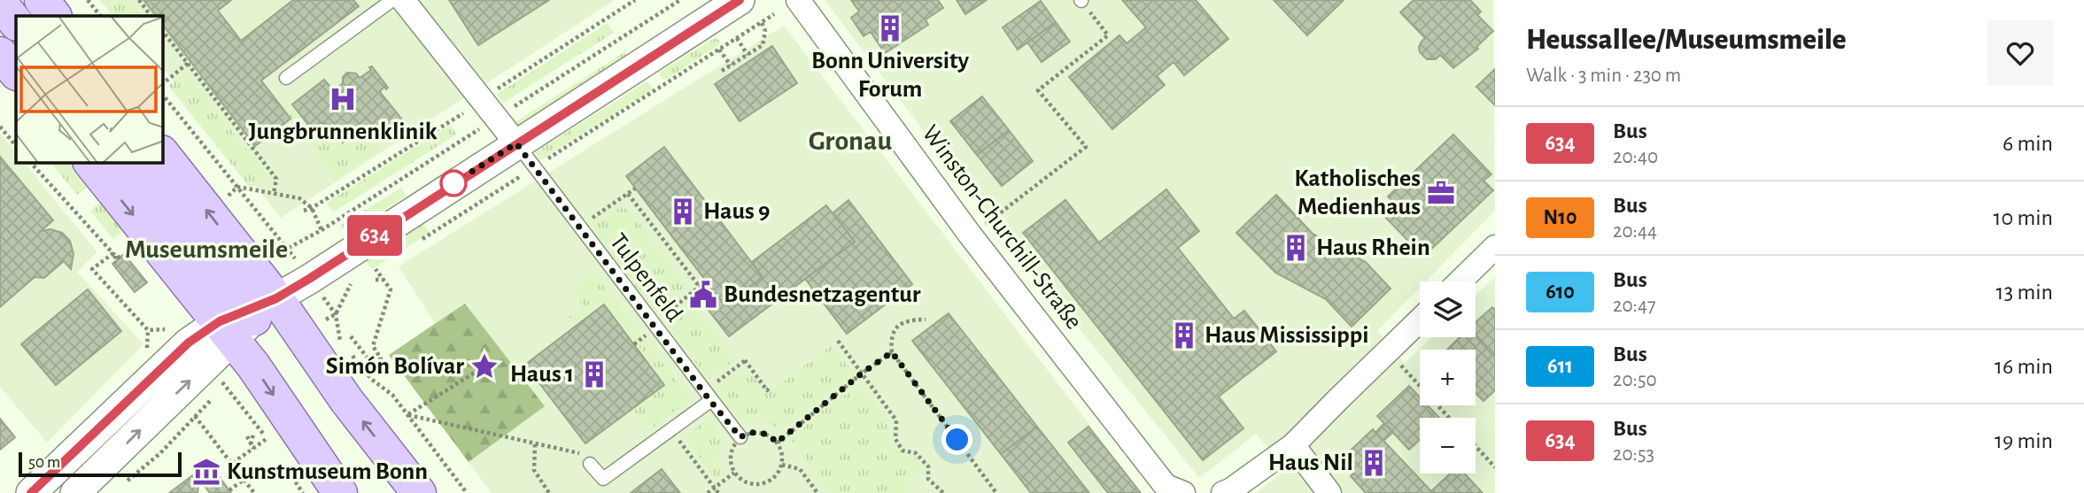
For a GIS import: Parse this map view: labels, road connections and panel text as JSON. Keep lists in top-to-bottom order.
{
  "streets": {
    "street": ["Winston-Churchill-Straße"],
    "lane": ["Tulpenfeld"]
  },
  "districts": ["Gronau", "Museumsmeile"],
  "places": {
    "building": [
      "Bonn University Forum",
      "Haus 9",
      "Haus Rhein",
      "Haus Mississippi",
      "Haus 1",
      "Haus Nil"
    ],
    "hospital": ["Jungbrunnenklinik"],
    "office": ["Katholisches Medienhaus"],
    "public building": ["Bundesnetzagentur"],
    "place": ["Simón Bolívar"],
    "museum": ["Kunstmuseum Bonn"]
  },
  "lines": ["bus line 634"],
  "scale_bar": "50 m",
  "page": {
    "on_map": "634",
    "heading": ["Heussallee/Museumsmeile", "Walk · 3 min · 230 m"],
    "list": [
      {
        "mark": "634",
        "name": "Bus",
        "note": "20:40",
        "value": "6 min"
      },
      {
        "mark": "N10",
        "name": "Bus",
        "note": "20:44",
        "value": "10 min"
      },
      {
        "mark": "610",
        "name": "Bus",
        "note": "20:47",
        "value": "13 min"
      },
      {
        "mark": "611",
        "name": "Bus",
        "note": "20:50",
        "value": "16 min"
      },
      {
        "mark": "634",
        "name": "Bus",
        "note": "20:53",
        "value": "19 min"
      }
    ],
    "map_buttons": ["+", "−"],
    "scale": "50 m"
  }
}
